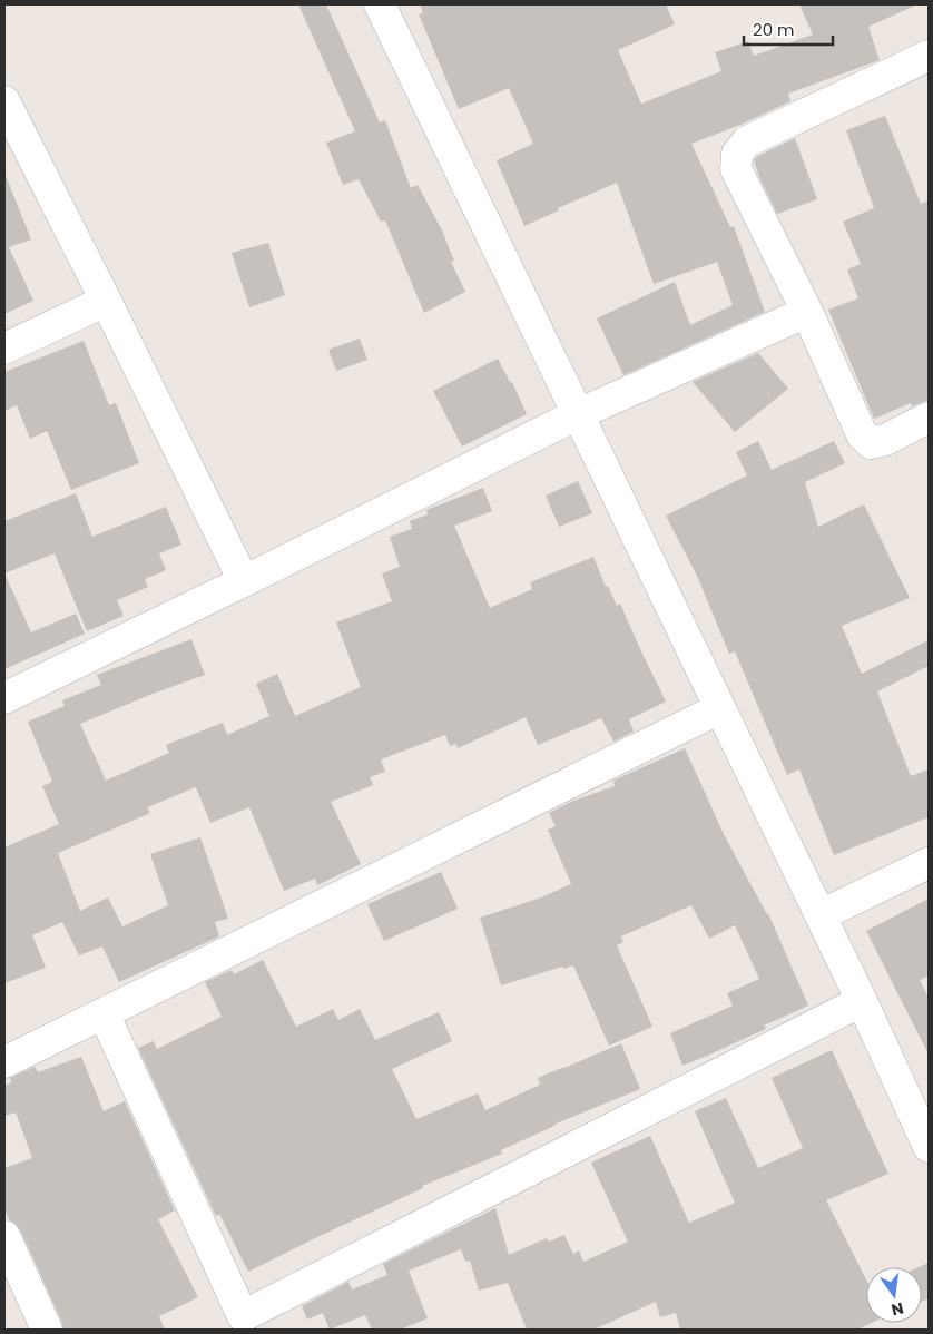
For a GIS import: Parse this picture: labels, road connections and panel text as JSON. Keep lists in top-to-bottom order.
{
  "scale_bar": "20 m",
  "north": "bottom"
}
